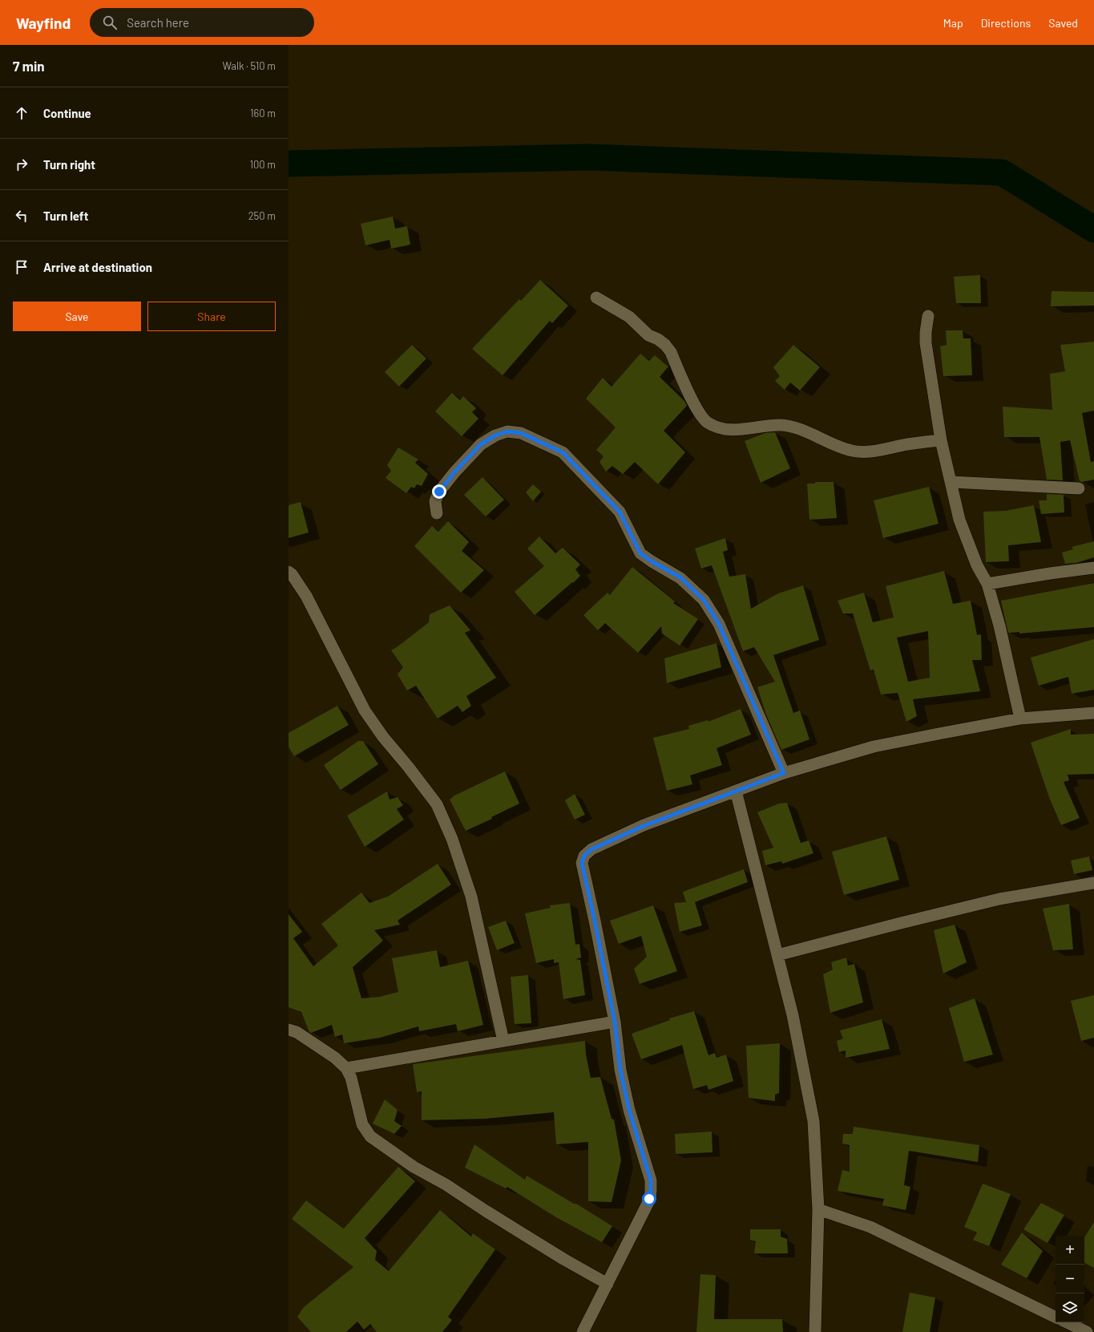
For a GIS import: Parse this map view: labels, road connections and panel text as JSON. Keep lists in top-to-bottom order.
{
  "page": {
    "header": "Wayfind",
    "search": "Search here",
    "nav": ["Map", "Directions", "Saved"],
    "heading": ["7 min", "Walk · 510 m"],
    "list": [
      ["Continue", "160 m"],
      ["Turn right", "100 m"],
      ["Turn left", "250 m"],
      "Arrive at destination"
    ],
    "buttons": ["Save", "Share"],
    "map_buttons": ["+", "−"]
  }
}
